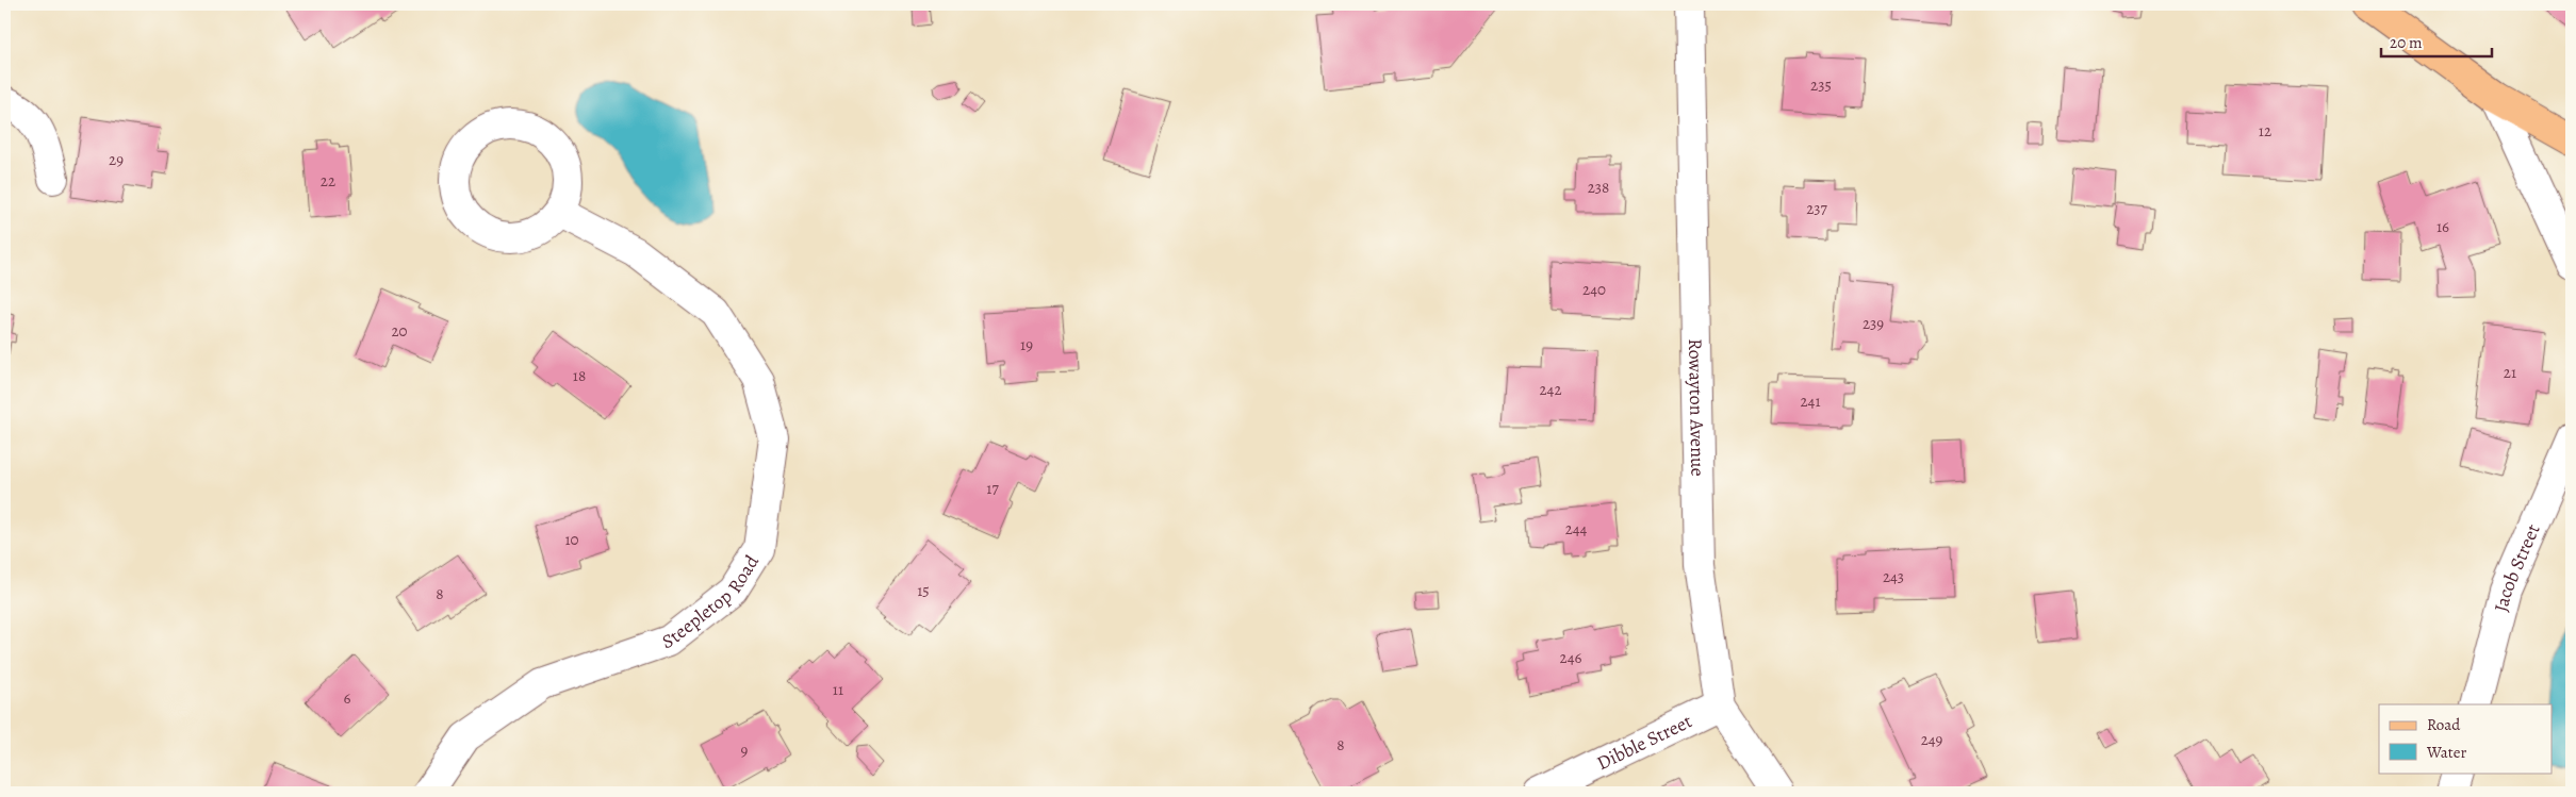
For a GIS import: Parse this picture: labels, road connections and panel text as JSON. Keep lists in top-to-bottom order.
{
  "streets": {
    "street": [
      "Rowayton Avenue",
      "Jacob Street",
      "Steepletop Road",
      "Dibble Street"
    ]
  },
  "crossings": [
    ["Rowayton Avenue", "Dibble Street"]
  ],
  "house_numbers": [
    "235",
    "12",
    "29",
    "22",
    "238",
    "237",
    "16",
    "240",
    "239",
    "20",
    "19",
    "21",
    "18",
    "242",
    "241",
    "17",
    "244",
    "10",
    "243",
    "15",
    "8",
    "246",
    "11",
    "6",
    "249",
    "8",
    "9"
  ],
  "legend": ["Road", "Water"],
  "scale_bar": "20 m"
}
